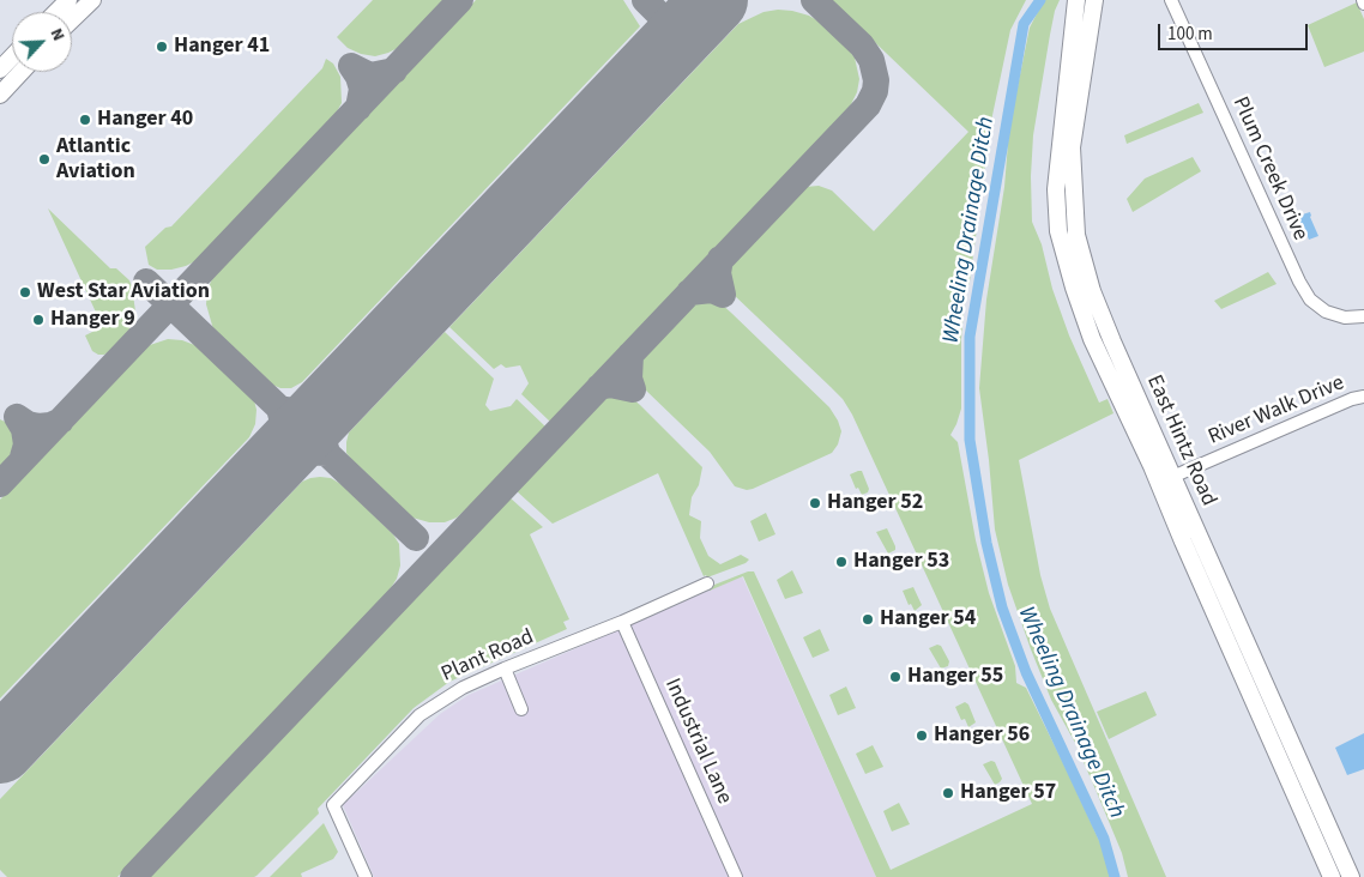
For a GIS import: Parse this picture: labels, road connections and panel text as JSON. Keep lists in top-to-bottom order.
{
  "streets": {
    "main road": ["East Hintz Road"],
    "street": [
      "Plum Creek Drive",
      "River Walk Drive",
      "Plant Road",
      "Industrial Lane"
    ]
  },
  "crossings": [
    ["River Walk Drive", "East Hintz Road"],
    ["Plant Road", "Industrial Lane"]
  ],
  "water": ["Wheeling Drainage Ditch"],
  "places": [
    "Hanger 41",
    "Hanger 40",
    "Atlantic Aviation",
    "West Star Aviation",
    "Hanger 9",
    "Hanger 52",
    "Hanger 53",
    "Hanger 54",
    "Hanger 55",
    "Hanger 56",
    "Hanger 57"
  ],
  "scale_bar": "100 m",
  "north": "top right"
}
